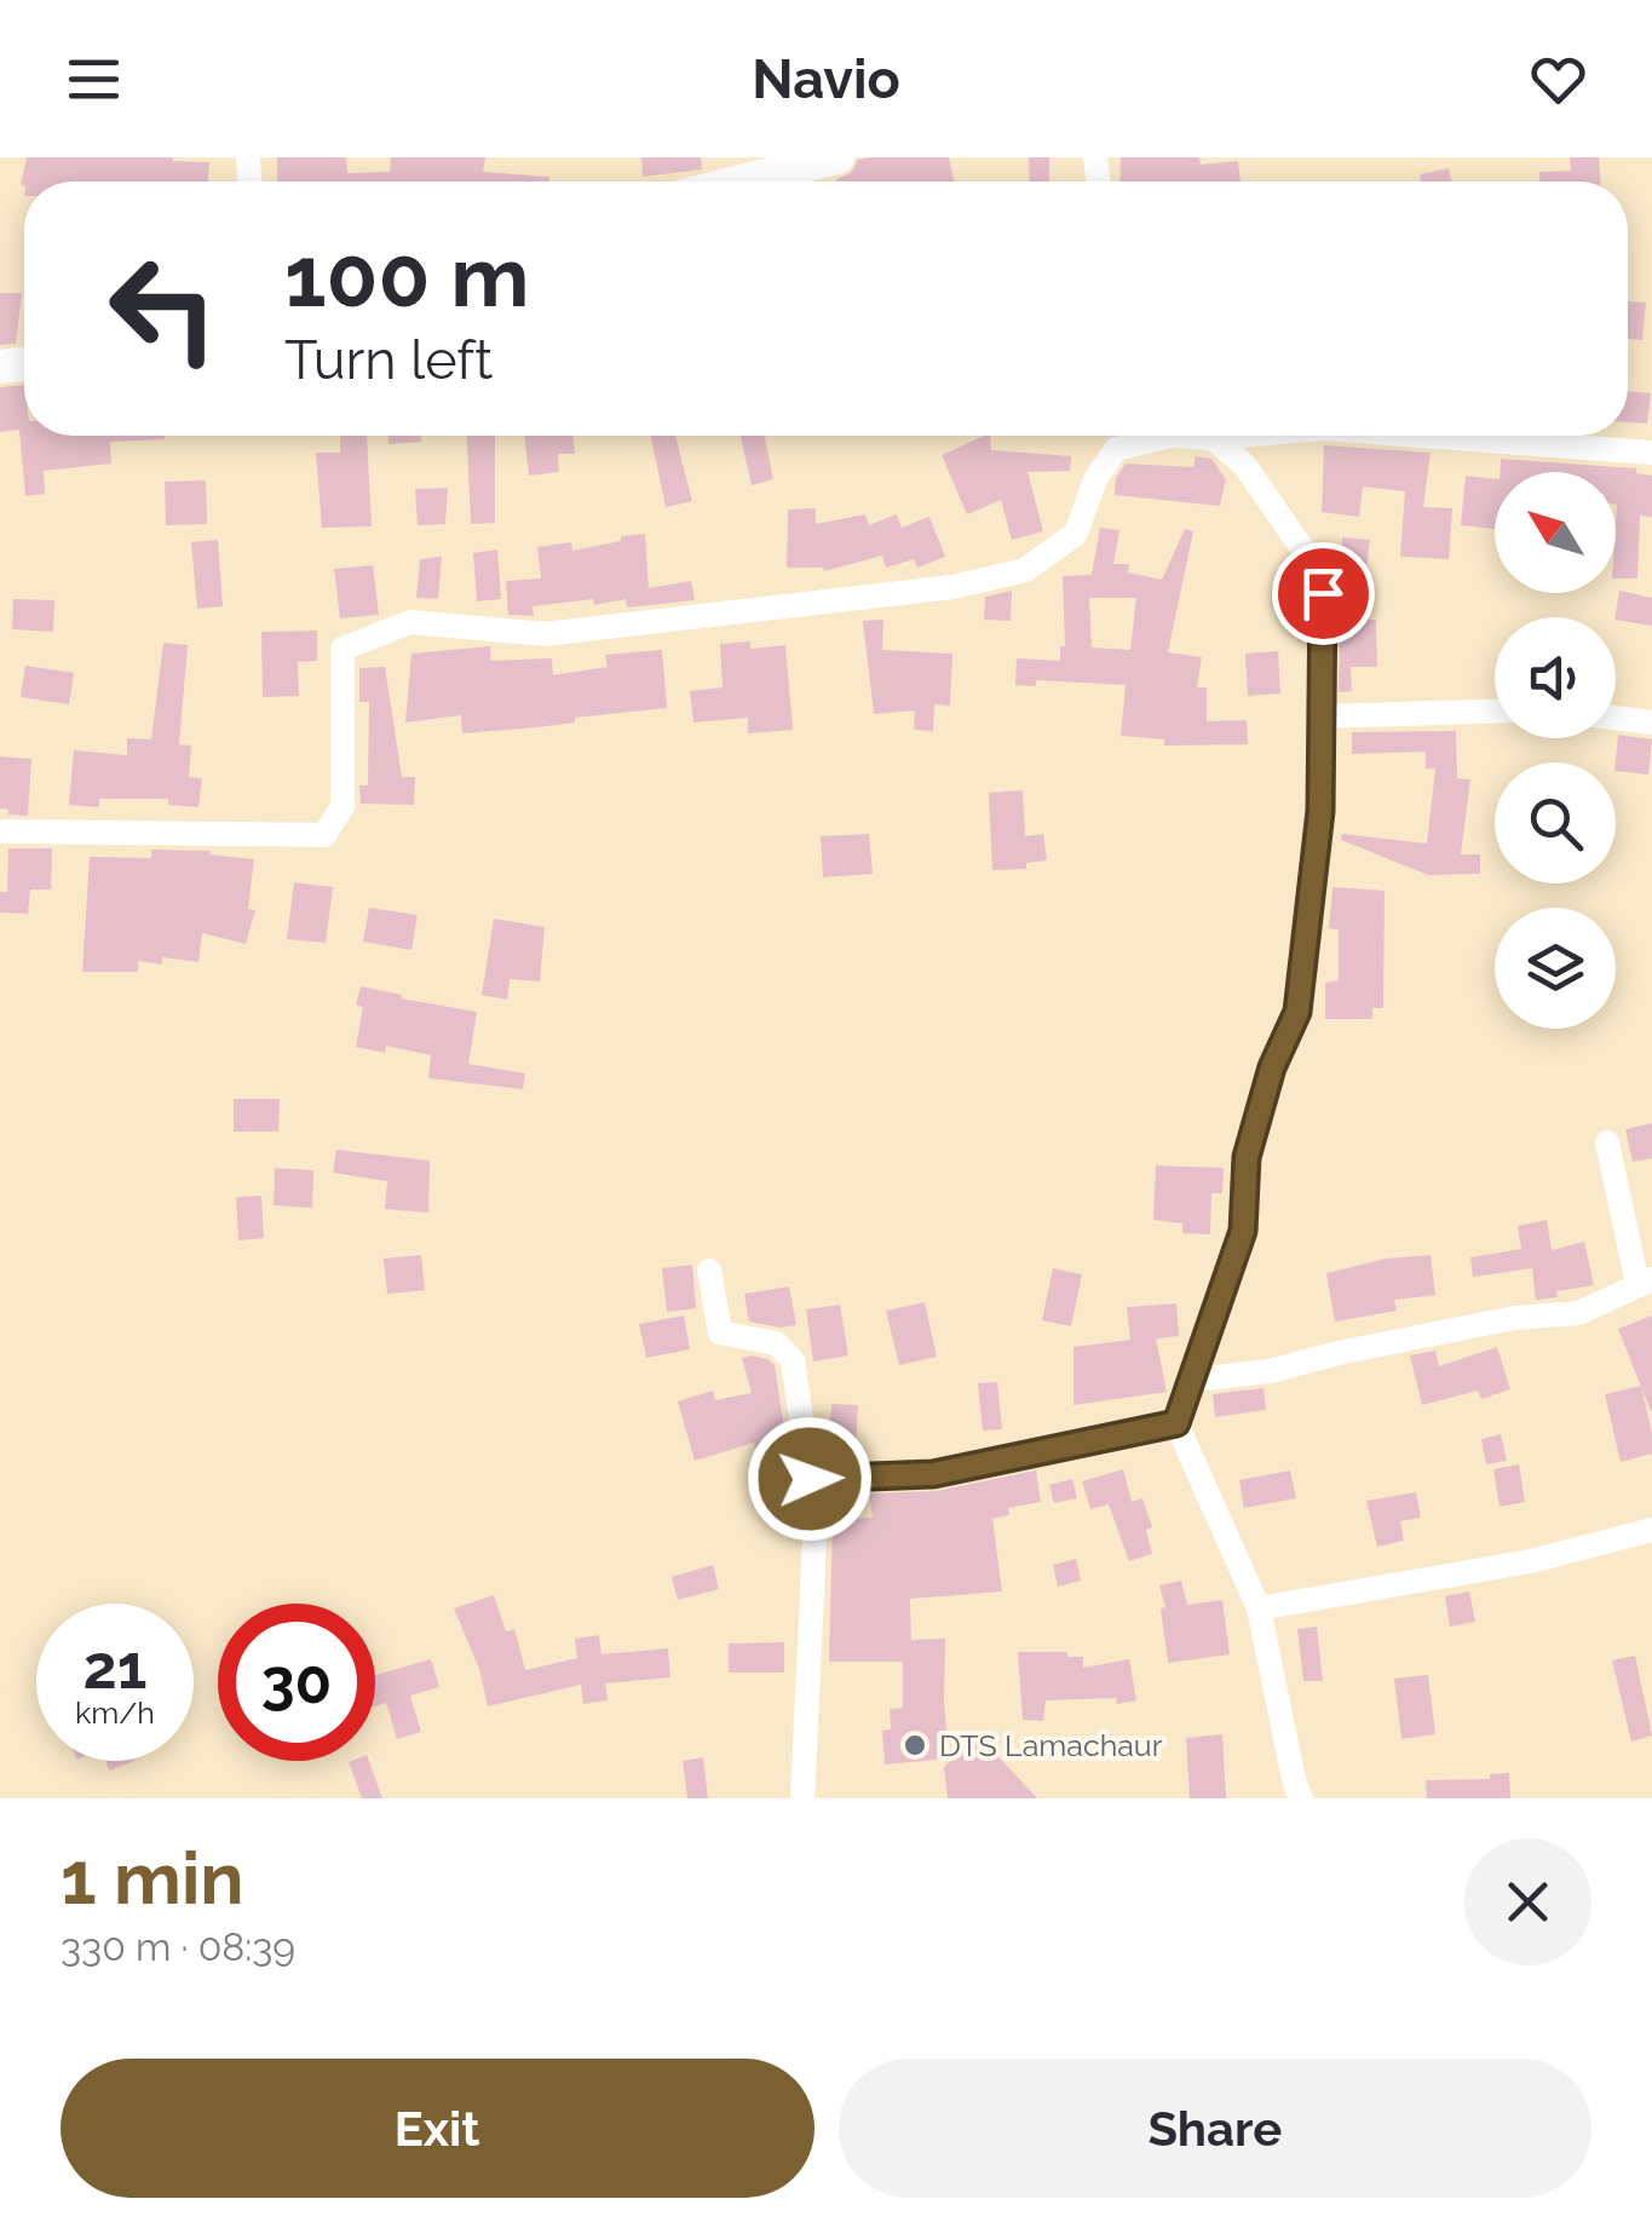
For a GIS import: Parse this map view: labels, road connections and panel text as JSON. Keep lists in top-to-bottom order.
{
  "places": ["DTS Lamachaur"],
  "north": "top left",
  "page": {
    "header": "Navio",
    "turn": ["100 m", "Turn left"],
    "speed": "21 km/h",
    "limit": "30",
    "heading": ["1 min", "330 m · 08:39"],
    "buttons": ["Exit", "Share"]
  }
}
